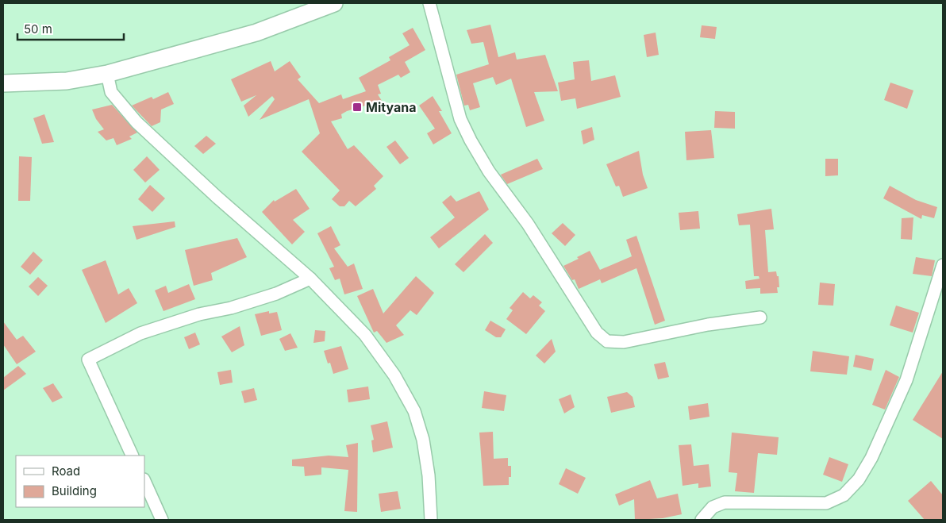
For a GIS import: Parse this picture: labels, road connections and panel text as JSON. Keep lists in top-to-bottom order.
{
  "places": {
    "transit": ["Mityana"]
  },
  "legend": ["Road", "Building"],
  "scale_bar": "50 m"
}
